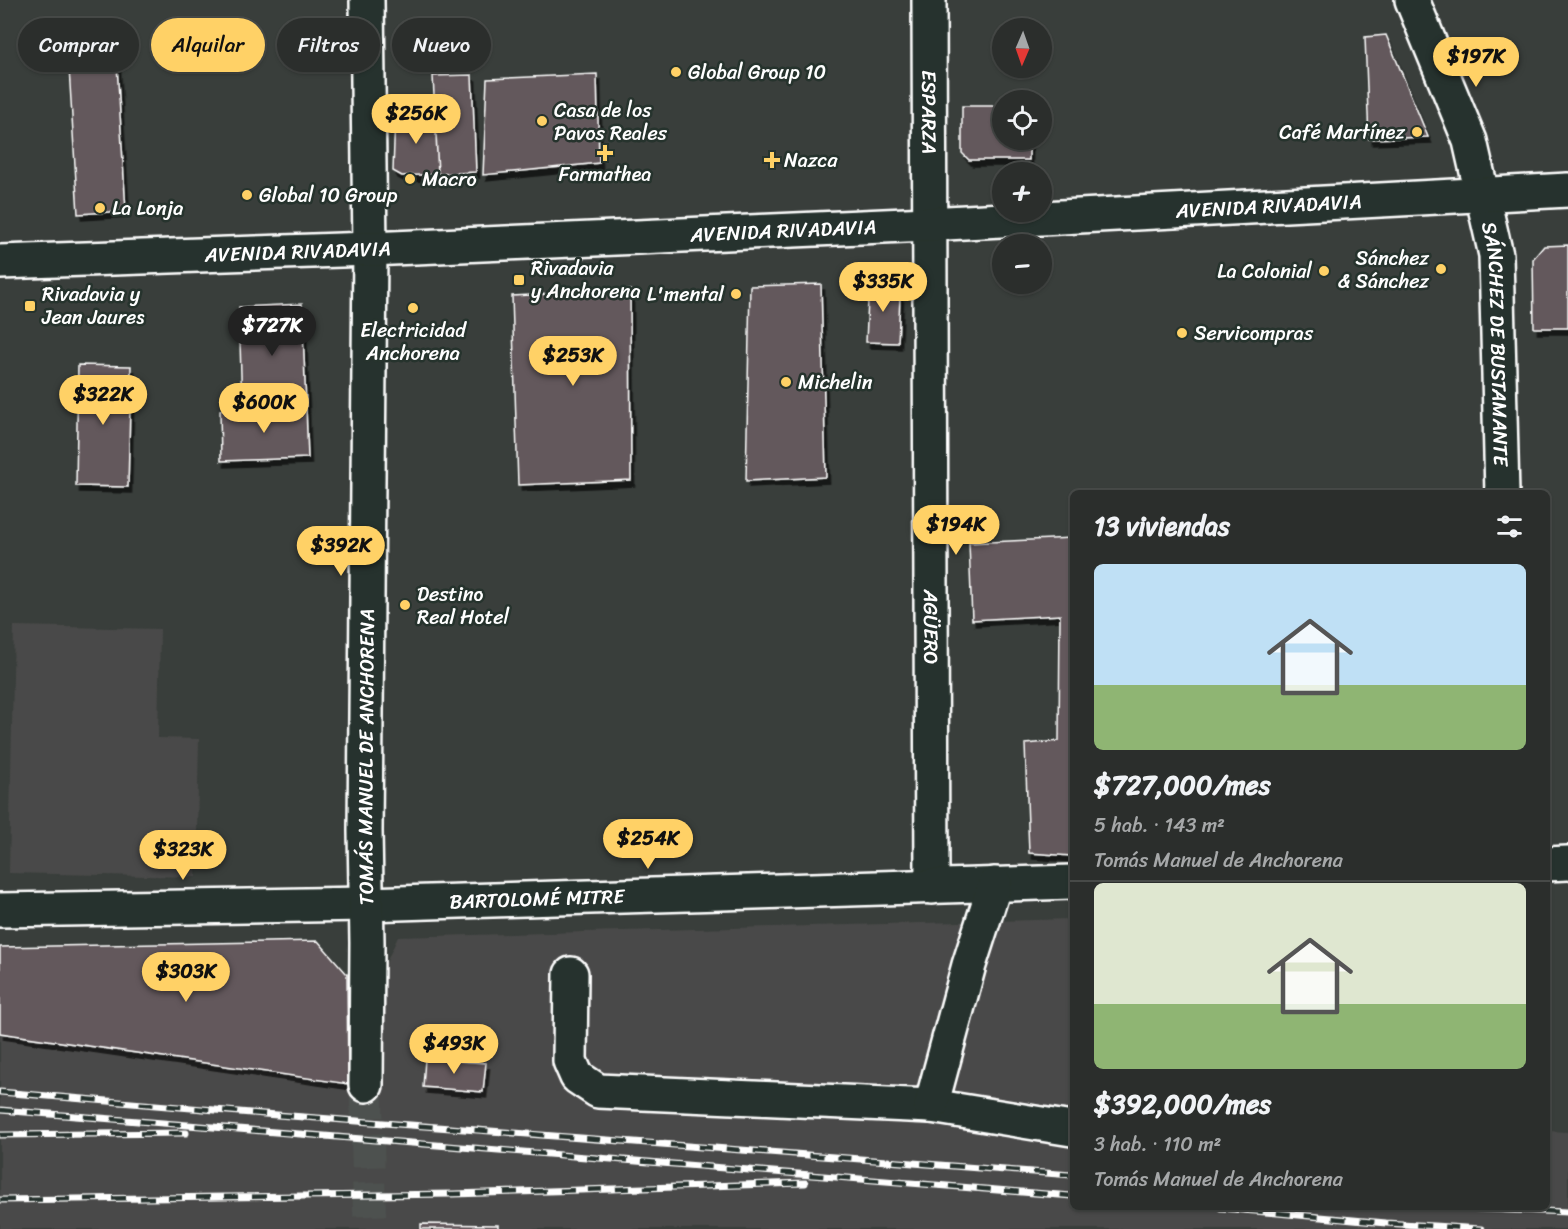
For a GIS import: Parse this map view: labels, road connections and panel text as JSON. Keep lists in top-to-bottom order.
{
  "streets": {
    "street": [
      "ESPARZA",
      "AVENIDA RIVADAVIA",
      "SÁNCHEZ DE BUSTAMANTE",
      "AGÜERO",
      "TOMÁS MANUEL DE ANCHORENA",
      "BARTOLOMÉ MITRE"
    ]
  },
  "crossings": [
    ["ESPARZA", "AVENIDA RIVADAVIA"],
    ["ESPARZA", "AGÜERO"],
    ["AVENIDA RIVADAVIA", "SÁNCHEZ DE BUSTAMANTE"],
    ["AVENIDA RIVADAVIA", "AGÜERO"],
    ["AVENIDA RIVADAVIA", "TOMÁS MANUEL DE ANCHORENA"],
    ["AGÜERO", "BARTOLOMÉ MITRE"],
    ["TOMÁS MANUEL DE ANCHORENA", "BARTOLOMÉ MITRE"]
  ],
  "places": {
    "other": [
      "Global Group 10",
      "Casa de los Pavos Reales",
      "Café Martínez",
      "Macro",
      "Global 10 Group",
      "La Lonja",
      "Sánchez & Sánchez",
      "La Colonial",
      "L'mental",
      "Electricidad Anchorena",
      "Servicompras",
      "Michelin",
      "Destino Real Hotel"
    ],
    "health": ["Farmathea", "Nazca"],
    "transit": ["Rivadavia y Anchorena", "Rivadavia y Jean Jaures"]
  },
  "north": "bottom",
  "page": {
    "map_buttons": ["+", "−"],
    "chip": [
      "Comprar",
      "Alquilar",
      "Filtros",
      "Nuevo"
    ],
    "price": [
      "$197K",
      "$256K",
      "$335K",
      "$727K",
      "$253K",
      "$322K",
      "$600K",
      "$194K",
      "$392K",
      "$254K",
      "$323K",
      "$303K",
      "$493K"
    ],
    "heading": "13 viviendas",
    "list": [
      {
        "name": "$727,000/mes",
        "note": "5 hab. · 143 m² · Tomás Manuel de Anchorena"
      },
      {
        "name": "$392,000/mes",
        "note": "3 hab. · 110 m² · Tomás Manuel de Anchorena"
      }
    ]
  }
}
